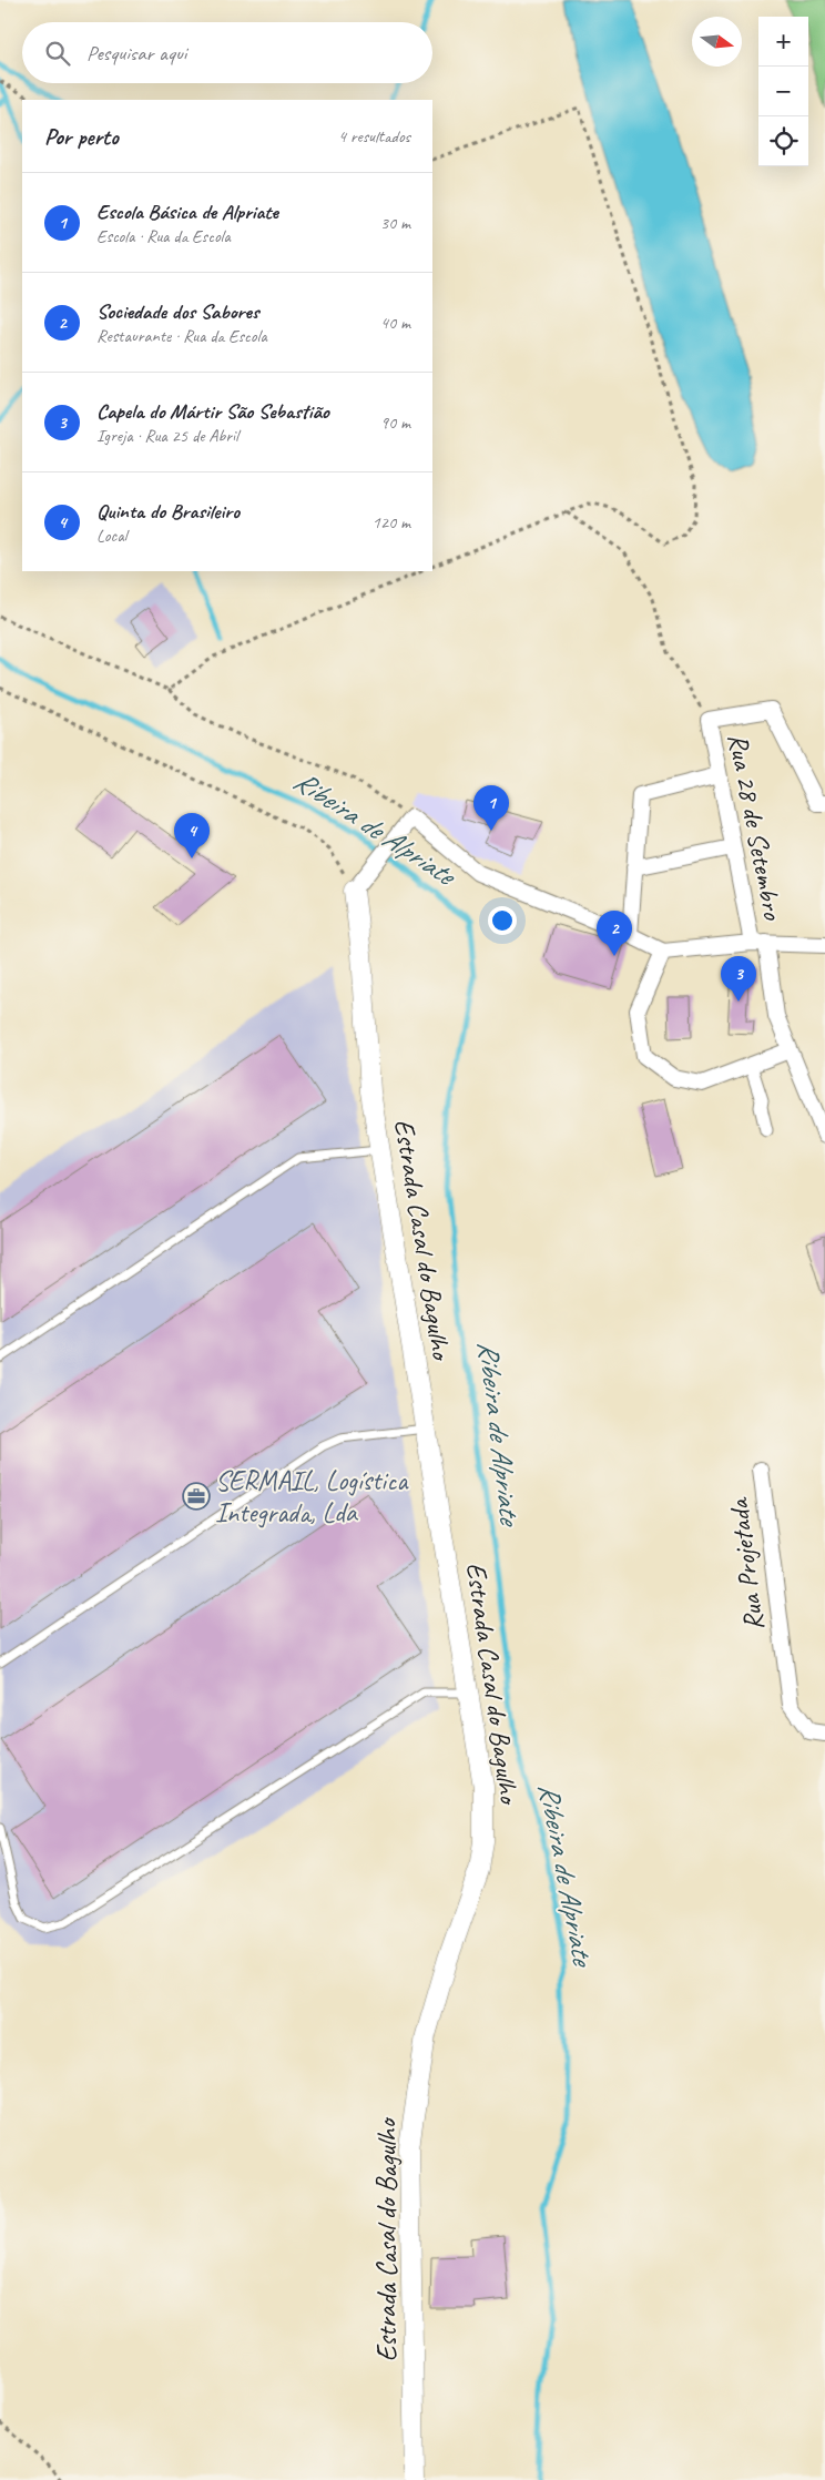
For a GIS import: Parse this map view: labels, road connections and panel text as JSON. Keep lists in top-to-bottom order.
{
  "streets": {
    "street": ["Rua 28 de Setembro", "Estrada Casal do Bagulho", "Rua Projetada"]
  },
  "water": ["Ribeira de Alpriate"],
  "places": {
    "office": ["SERMAIL, Logística Integrada, Lda"]
  },
  "north": "right",
  "page": {
    "map_buttons": ["+", "−"],
    "search": "Pesquisar aqui",
    "heading": ["Por perto", "4 resultados"],
    "list": [
      {
        "mark": "1",
        "name": "Escola Básica de Alpriate",
        "note": "Escola · Rua da Escola",
        "value": "30 m"
      },
      {
        "mark": "2",
        "name": "Sociedade dos Sabores",
        "note": "Restaurante · Rua da Escola",
        "value": "40 m"
      },
      {
        "mark": "3",
        "name": "Capela do Mártir São Sebastião",
        "note": "Igreja · Rua 25 de Abril",
        "value": "90 m"
      },
      {
        "mark": "4",
        "name": "Quinta do Brasileiro",
        "note": "Local",
        "value": "120 m"
      }
    ],
    "pins": [
      "1",
      "4",
      "2",
      "3"
    ]
  }
}
